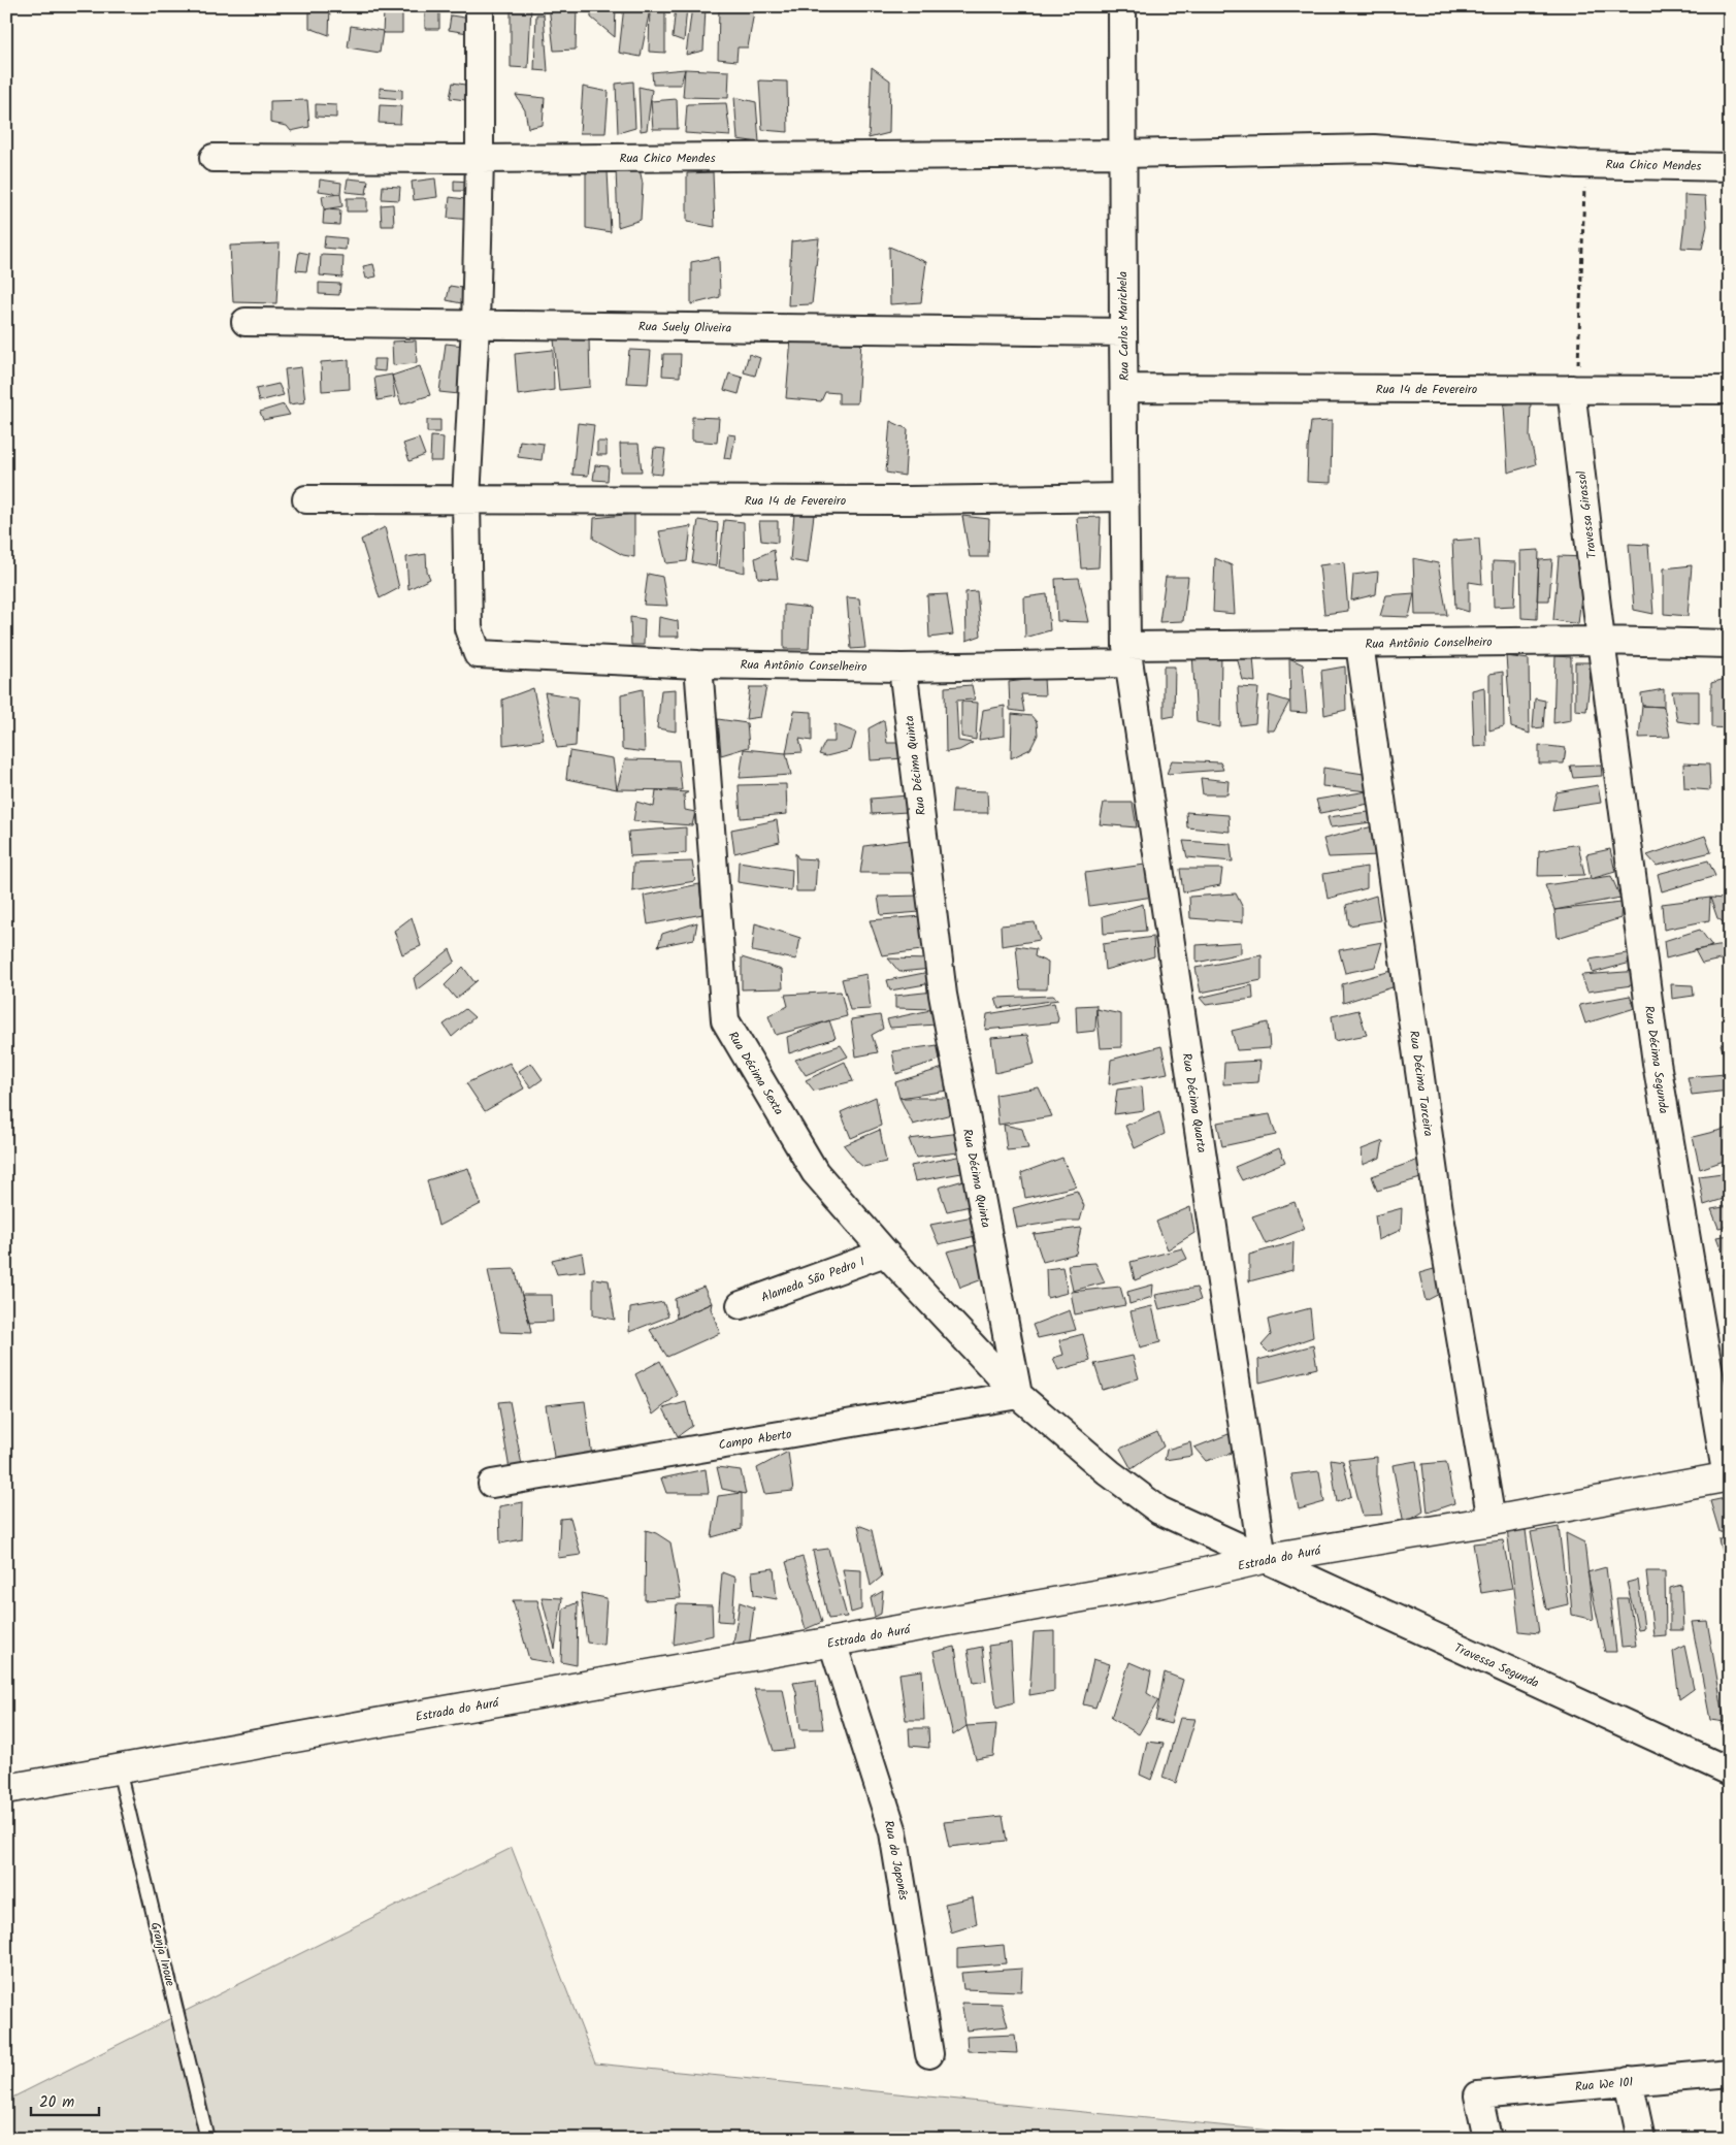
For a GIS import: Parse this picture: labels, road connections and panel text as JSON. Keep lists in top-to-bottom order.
{
  "streets": {
    "street": [
      "Rua Chico Mendes",
      "Rua Carlos Marichela",
      "Rua Suely Oliveira",
      "Rua 14 de Fevereiro",
      "Travessa Girassol",
      "Rua Antônio Conselheiro",
      "Rua Décima Quinta",
      "Rua Décima Segunda",
      "Rua Décima Sexta",
      "Rua Décima Tarceira",
      "Rua Décima Quarta",
      "Alameda São Pedro I",
      "Campo Aberto",
      "Estrada do Aurá",
      "Travessa Segunda",
      "Rua do Japonês",
      "Rua We 101"
    ],
    "lane": ["Granja Inoue"]
  },
  "crossings": [
    ["Rua Chico Mendes", "Rua Carlos Marichela"],
    ["Rua Carlos Marichela", "Rua Suely Oliveira"],
    ["Rua Carlos Marichela", "Rua 14 de Fevereiro"],
    ["Rua Carlos Marichela", "Rua Antônio Conselheiro"],
    ["Rua Carlos Marichela", "Rua Décima Quarta"],
    ["Rua 14 de Fevereiro", "Travessa Girassol"],
    ["Rua 14 de Fevereiro", "Rua Antônio Conselheiro"],
    ["Travessa Girassol", "Rua Antônio Conselheiro"],
    ["Travessa Girassol", "Rua Décima Segunda"],
    ["Rua Antônio Conselheiro", "Rua Décima Quinta"],
    ["Rua Antônio Conselheiro", "Rua Décima Segunda"],
    ["Rua Antônio Conselheiro", "Rua Décima Sexta"],
    ["Rua Antônio Conselheiro", "Rua Décima Tarceira"],
    ["Rua Antônio Conselheiro", "Rua Décima Quarta"],
    ["Rua Décima Quinta", "Rua Décima Sexta"],
    ["Rua Décima Quinta", "Campo Aberto"],
    ["Rua Décima Segunda", "Estrada do Aurá"],
    ["Rua Décima Sexta", "Alameda São Pedro I"],
    ["Rua Décima Sexta", "Campo Aberto"],
    ["Rua Décima Tarceira", "Estrada do Aurá"],
    ["Rua Décima Quarta", "Estrada do Aurá"],
    ["Rua Décima Quarta", "Travessa Segunda"],
    ["Estrada do Aurá", "Travessa Segunda"],
    ["Estrada do Aurá", "Rua do Japonês"],
    ["Estrada do Aurá", "Granja Inoue"]
  ],
  "scale_bar": "20 m"
}
